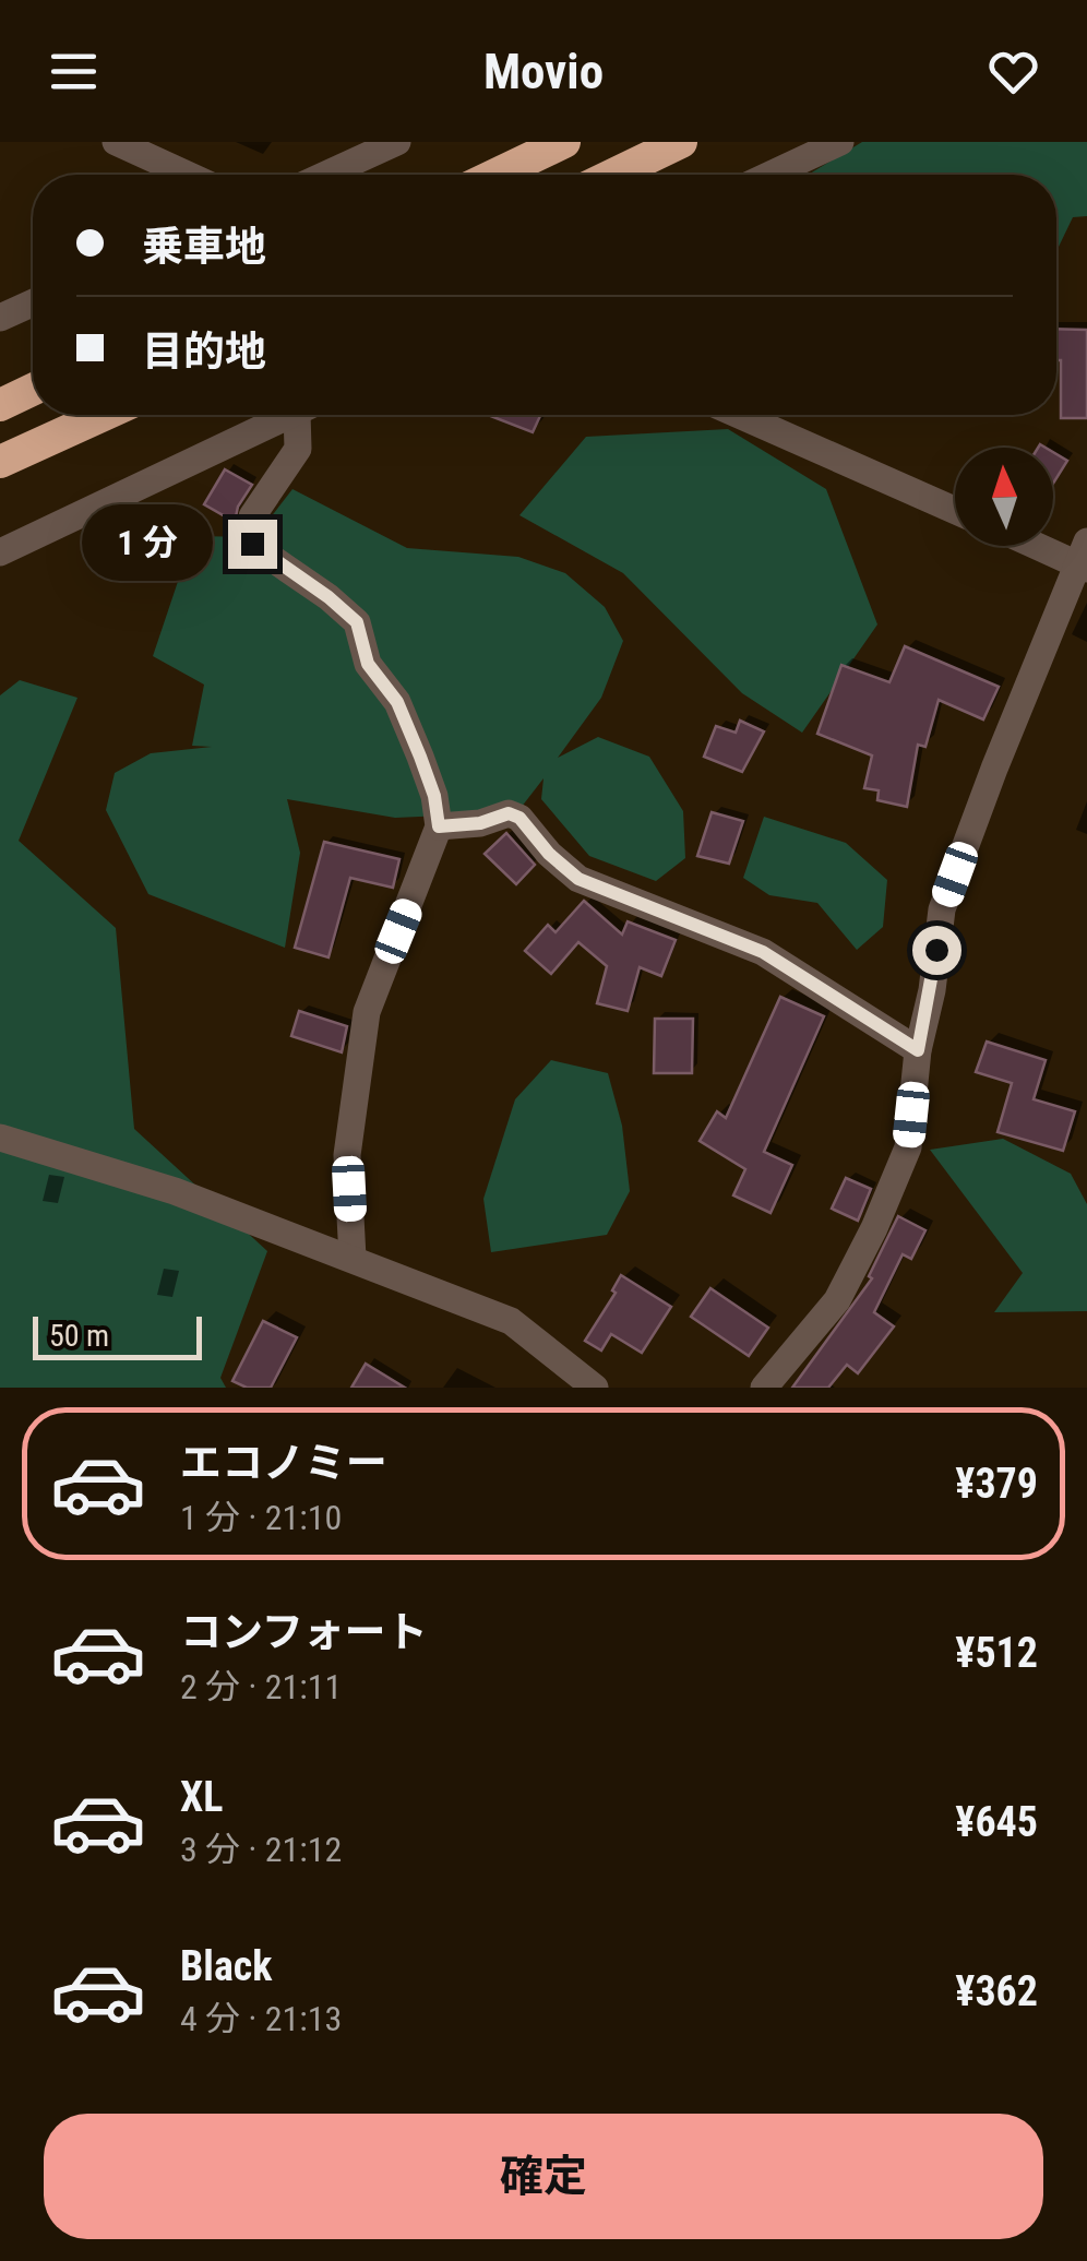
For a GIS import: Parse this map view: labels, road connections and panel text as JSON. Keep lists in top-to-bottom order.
{
  "scale_bar": "50 m",
  "north": "top",
  "page": {
    "header": "Movio",
    "banner": ["乗車地", "目的地"],
    "bubble": "1 分",
    "scale": "50 m",
    "list": [
      {
        "name": "エコノミー",
        "note": "1 分 · 21:10",
        "value": "¥379"
      },
      {
        "name": "コンフォート",
        "note": "2 分 · 21:11",
        "value": "¥512"
      },
      {
        "name": "XL",
        "note": "3 分 · 21:12",
        "value": "¥645"
      },
      {
        "name": "Black",
        "note": "4 分 · 21:13",
        "value": "¥362"
      }
    ],
    "buttons": "確定"
  }
}
